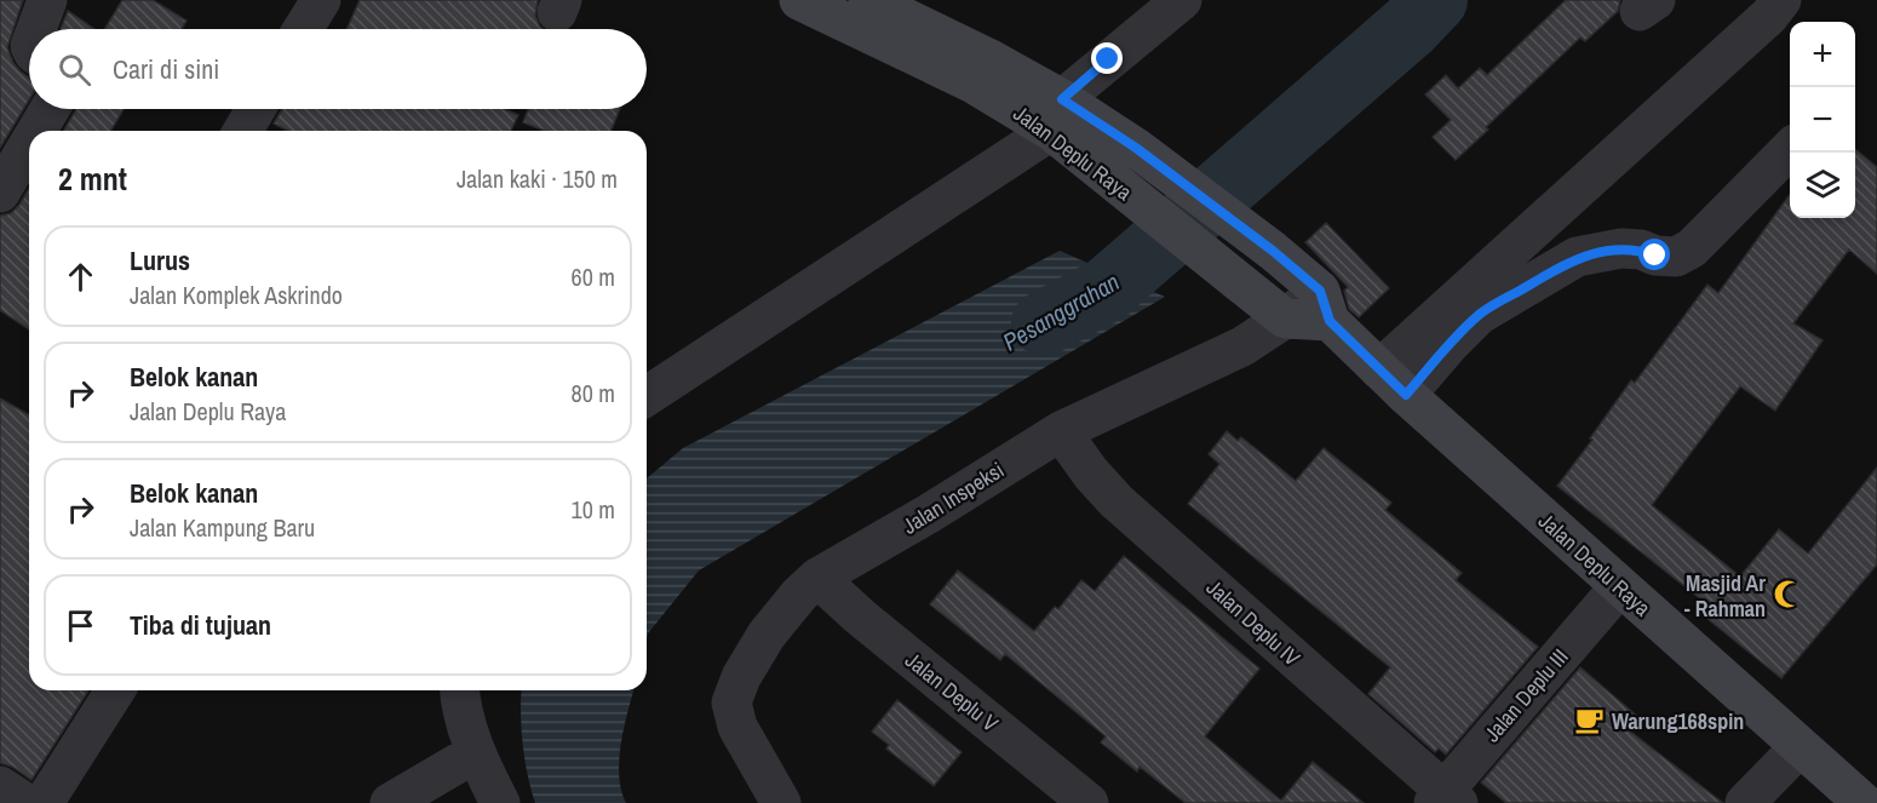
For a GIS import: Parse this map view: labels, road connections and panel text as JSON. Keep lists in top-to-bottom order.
{
  "streets": {
    "main road": ["Jalan Deplu Raya"],
    "street": [
      "Jalan Inspeksi",
      "Jalan Deplu IV",
      "Jalan Deplu V",
      "Jalan Deplu III"
    ]
  },
  "crossings": [
    ["Jalan Deplu Raya", "Jalan Inspeksi"],
    ["Jalan Deplu Raya", "Jalan Deplu III"],
    ["Jalan Inspeksi", "Jalan Deplu IV"],
    ["Jalan Inspeksi", "Jalan Deplu V"],
    ["Jalan Deplu IV", "Jalan Deplu III"]
  ],
  "water": ["Pesanggrahan"],
  "places": {
    "mosque": ["Masjid Ar - Rahman"],
    "cafe": ["Warung168spin"]
  },
  "page": {
    "map_buttons": ["+", "−"],
    "search": "Cari di sini",
    "heading": ["2 mnt", "Jalan kaki · 150 m"],
    "list": [
      ["Lurus", "Jalan Komplek Askrindo", "60 m"],
      ["Belok kanan", "Jalan Deplu Raya", "80 m"],
      ["Belok kanan", "Jalan Kampung Baru", "10 m"],
      "Tiba di tujuan"
    ]
  }
}
